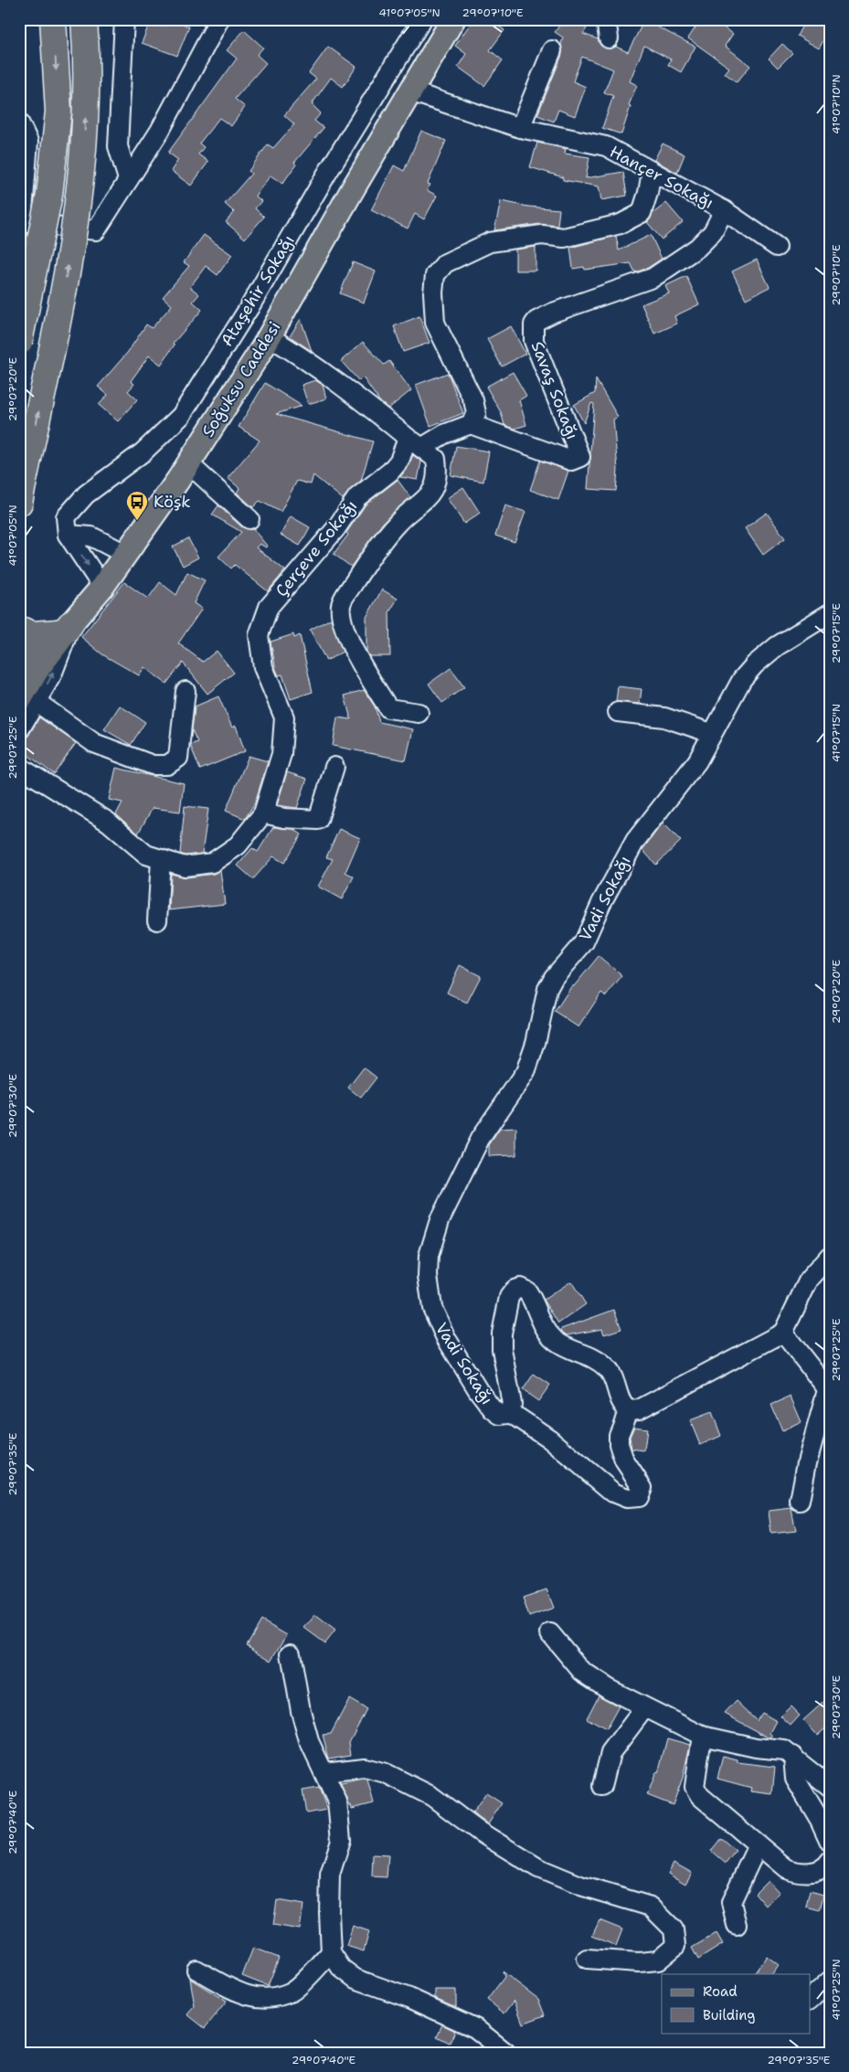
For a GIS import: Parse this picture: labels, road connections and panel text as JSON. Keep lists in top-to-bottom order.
{
  "streets": {
    "main road": ["Soğuksu Caddesi"],
    "street": [
      "Hançer Sokağı",
      "Ataşehir Sokağı",
      "Savaş Sokağı",
      "Çerçeve Sokağı",
      "Vadi Sokağı"
    ]
  },
  "crossings": [
    ["Hançer Sokağı", "Soğuksu Caddesi"],
    ["Hançer Sokağı", "Savaş Sokağı"]
  ],
  "places": {
    "bus stop": ["Köşk"]
  },
  "legend": ["Road", "Building"],
  "coordinates": [
    "41°07'05\"N",
    "29°07'10\"E",
    "41°07'10\"N",
    "29°07'20\"E",
    "29°07'15\"E",
    "41°07'15\"N",
    "29°07'25\"E",
    "29°07'30\"E",
    "29°07'35\"E",
    "29°07'40\"E",
    "41°07'25\"N"
  ]
}
